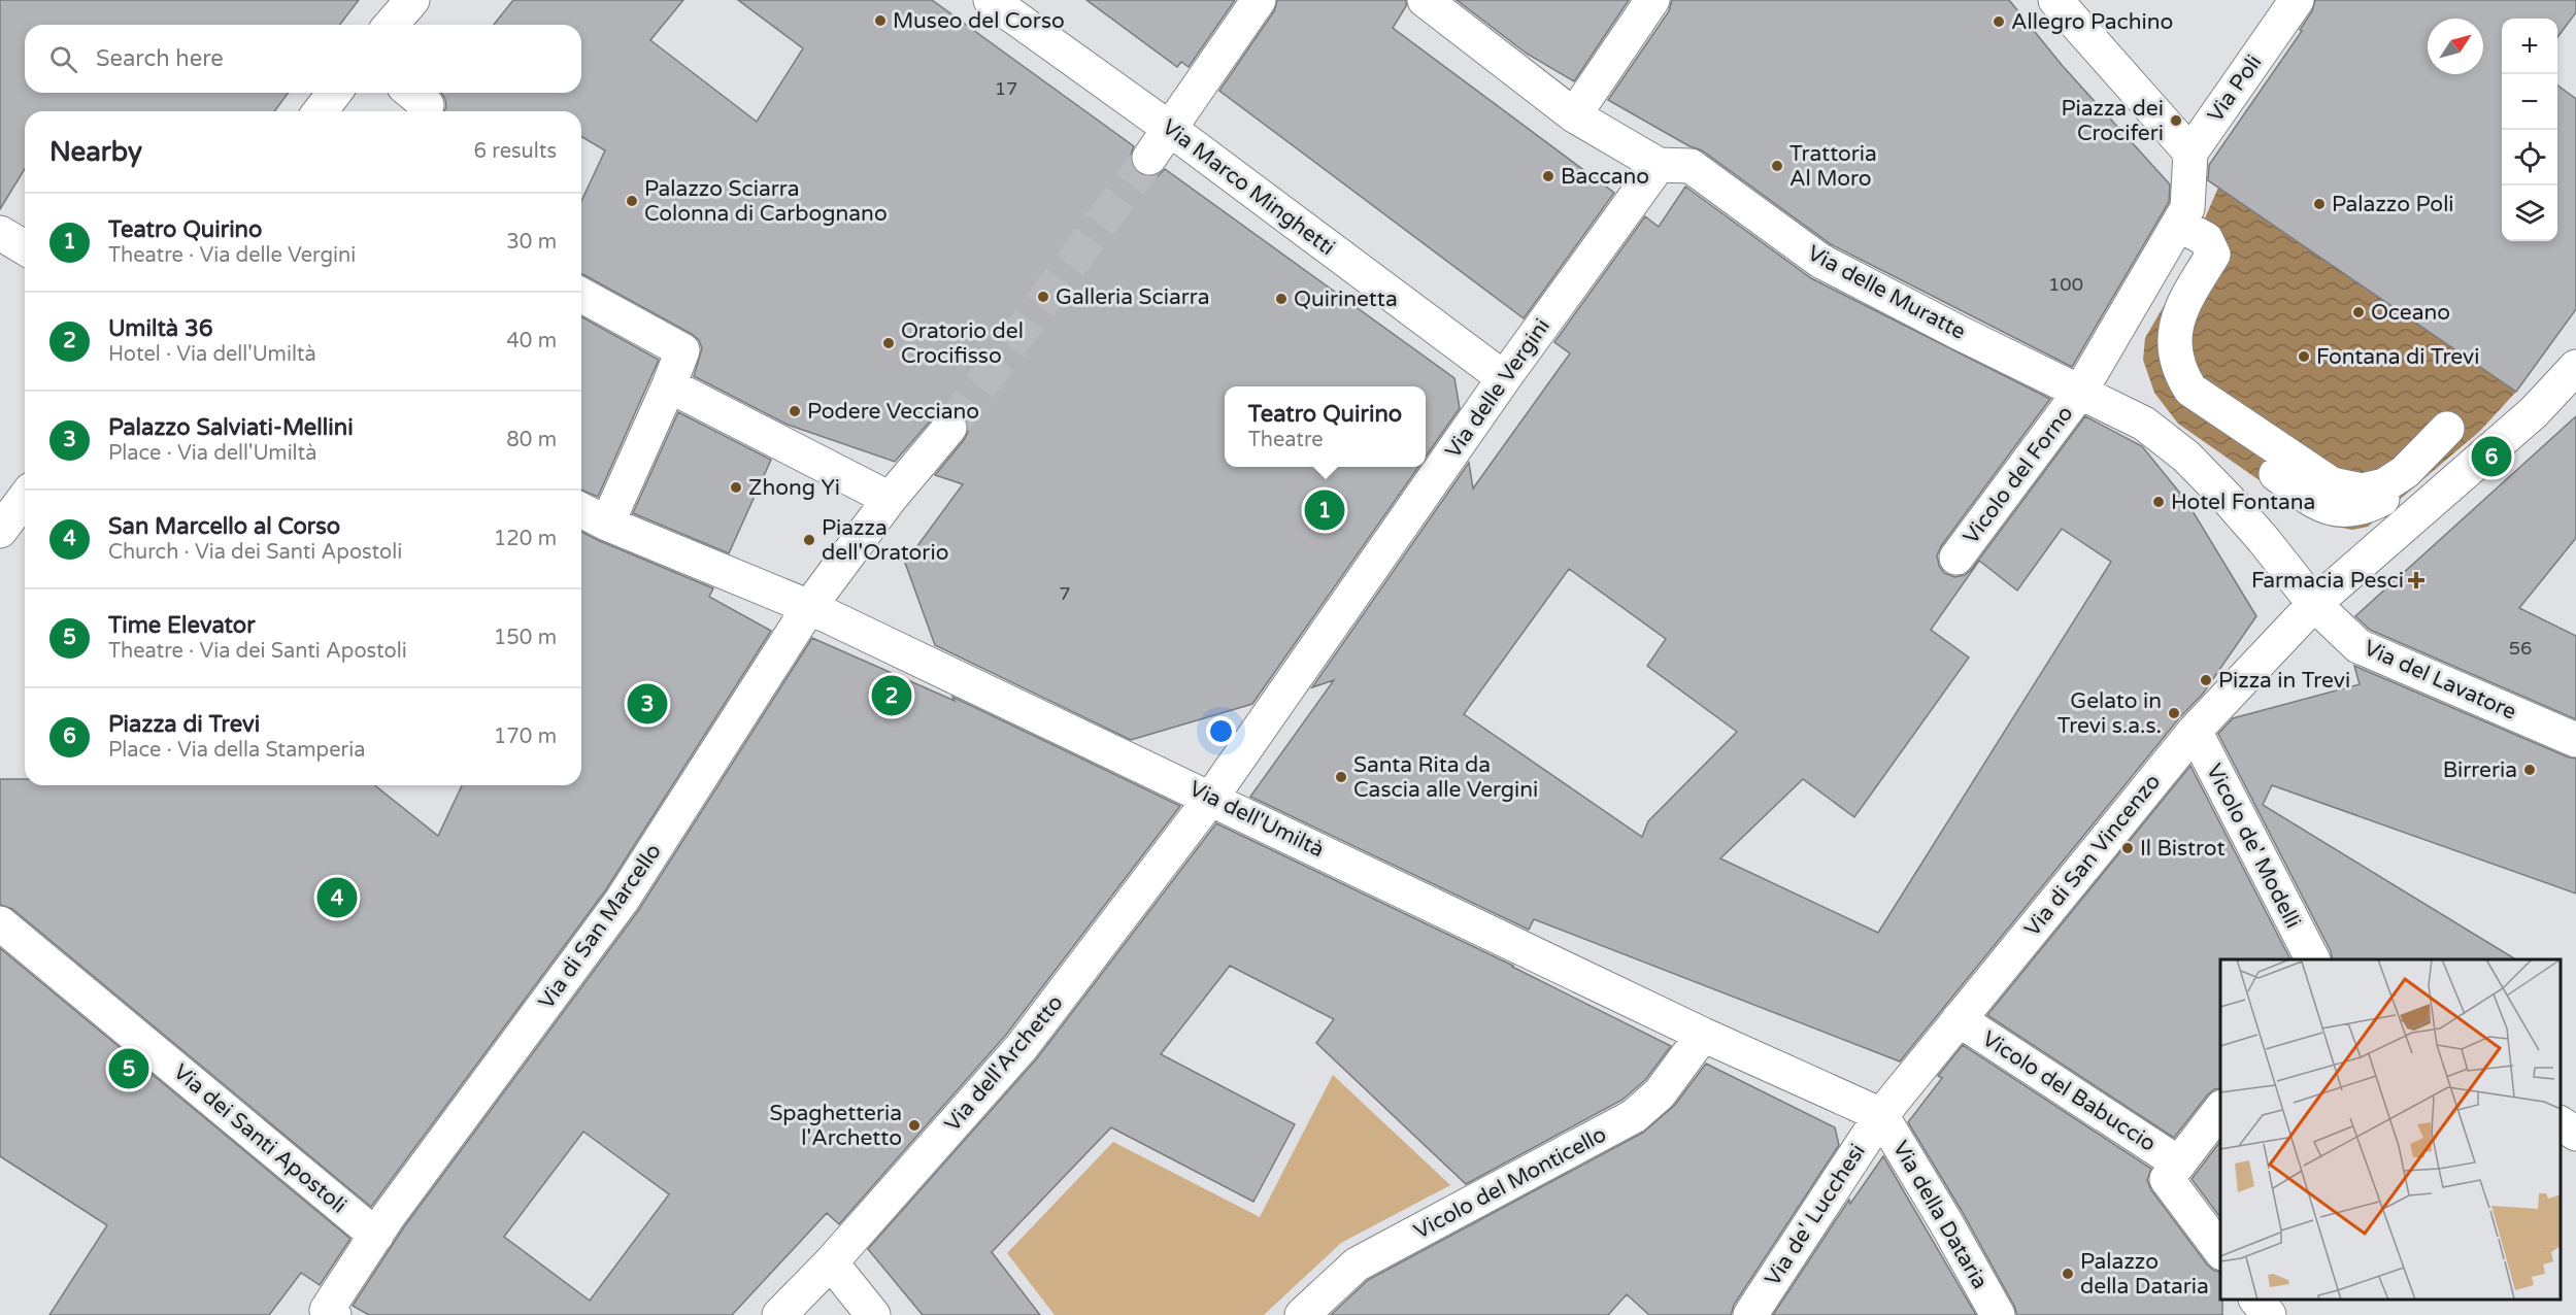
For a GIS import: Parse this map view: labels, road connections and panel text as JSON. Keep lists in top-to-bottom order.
{
  "streets": {
    "street": [
      "Via Poli",
      "Via Marco Minghetti",
      "Via delle Muratte",
      "Via delle Vergini",
      "Vicolo del Forno",
      "Via del Lavatore",
      "Via dell'Umiltà",
      "Vicolo de' Modelli",
      "Via di San Vincenzo",
      "Via di San Marcello",
      "Via dell'Archetto",
      "Vicolo del Babuccio",
      "Via dei Santi Apostoli",
      "Vicolo del Monticello",
      "Via de' Lucchesi",
      "Via della Dataria"
    ]
  },
  "crossings": [
    ["Via Poli", "Vicolo del Forno"],
    ["Via Marco Minghetti", "Via delle Vergini"],
    ["Via delle Muratte", "Via delle Vergini"],
    ["Via delle Muratte", "Vicolo del Forno"],
    ["Via delle Muratte", "Via del Lavatore"],
    ["Via delle Muratte", "Via di San Vincenzo"],
    ["Via delle Vergini", "Via dell'Umiltà"],
    ["Via delle Vergini", "Via dell'Archetto"],
    ["Via del Lavatore", "Via di San Vincenzo"],
    ["Via dell'Umiltà", "Via di San Vincenzo"],
    ["Via dell'Umiltà", "Via di San Marcello"],
    ["Via dell'Umiltà", "Via dell'Archetto"],
    ["Via dell'Umiltà", "Vicolo del Monticello"],
    ["Via dell'Umiltà", "Via de' Lucchesi"],
    ["Via dell'Umiltà", "Via della Dataria"],
    ["Vicolo de' Modelli", "Via di San Vincenzo"],
    ["Via di San Vincenzo", "Vicolo del Babuccio"],
    ["Via di San Vincenzo", "Via de' Lucchesi"],
    ["Via di San Vincenzo", "Via della Dataria"],
    ["Via di San Marcello", "Via dei Santi Apostoli"],
    ["Via de' Lucchesi", "Via della Dataria"]
  ],
  "places": {
    "other": [
      "Museo del Corso",
      "Allegro Pachino",
      "Piazza dei Crociferi",
      "Trattoria Al Moro",
      "Baccano",
      "Palazzo Sciarra Colonna di Carbognano",
      "Palazzo Poli",
      "Galleria Sciarra",
      "Quirinetta",
      "Oceano",
      "Oratorio del Crocifisso",
      "Fontana di Trevi",
      "Podere Vecciano",
      "Zhong Yi",
      "Hotel Fontana",
      "Piazza dell'Oratorio",
      "Pizza in Trevi",
      "Gelato in Trevi s.a.s.",
      "Birreria",
      "Santa Rita da Cascia alle Vergini",
      "Il Bistrot",
      "Spaghetteria l'Archetto",
      "Palazzo della Dataria"
    ],
    "health": ["Farmacia Pesci"]
  },
  "house_numbers": [
    "17",
    "100",
    "7",
    "56"
  ],
  "north": "top right",
  "page": {
    "map_buttons": ["+", "−"],
    "search": "Search here",
    "heading": ["Nearby", "6 results"],
    "list": [
      {
        "mark": "1",
        "name": "Teatro Quirino",
        "note": "Theatre · Via delle Vergini",
        "value": "30 m"
      },
      {
        "mark": "2",
        "name": "Umiltà 36",
        "note": "Hotel · Via dell'Umiltà",
        "value": "40 m"
      },
      {
        "mark": "3",
        "name": "Palazzo Salviati-Mellini",
        "note": "Place · Via dell'Umiltà",
        "value": "80 m"
      },
      {
        "mark": "4",
        "name": "San Marcello al Corso",
        "note": "Church · Via dei Santi Apostoli",
        "value": "120 m"
      },
      {
        "mark": "5",
        "name": "Time Elevator",
        "note": "Theatre · Via dei Santi Apostoli",
        "value": "150 m"
      },
      {
        "mark": "6",
        "name": "Piazza di Trevi",
        "note": "Place · Via della Stamperia",
        "value": "170 m"
      }
    ],
    "popup": ["Teatro Quirino", "Theatre"],
    "pins": [
      "6",
      "1",
      "2",
      "3",
      "4",
      "5"
    ]
  }
}
